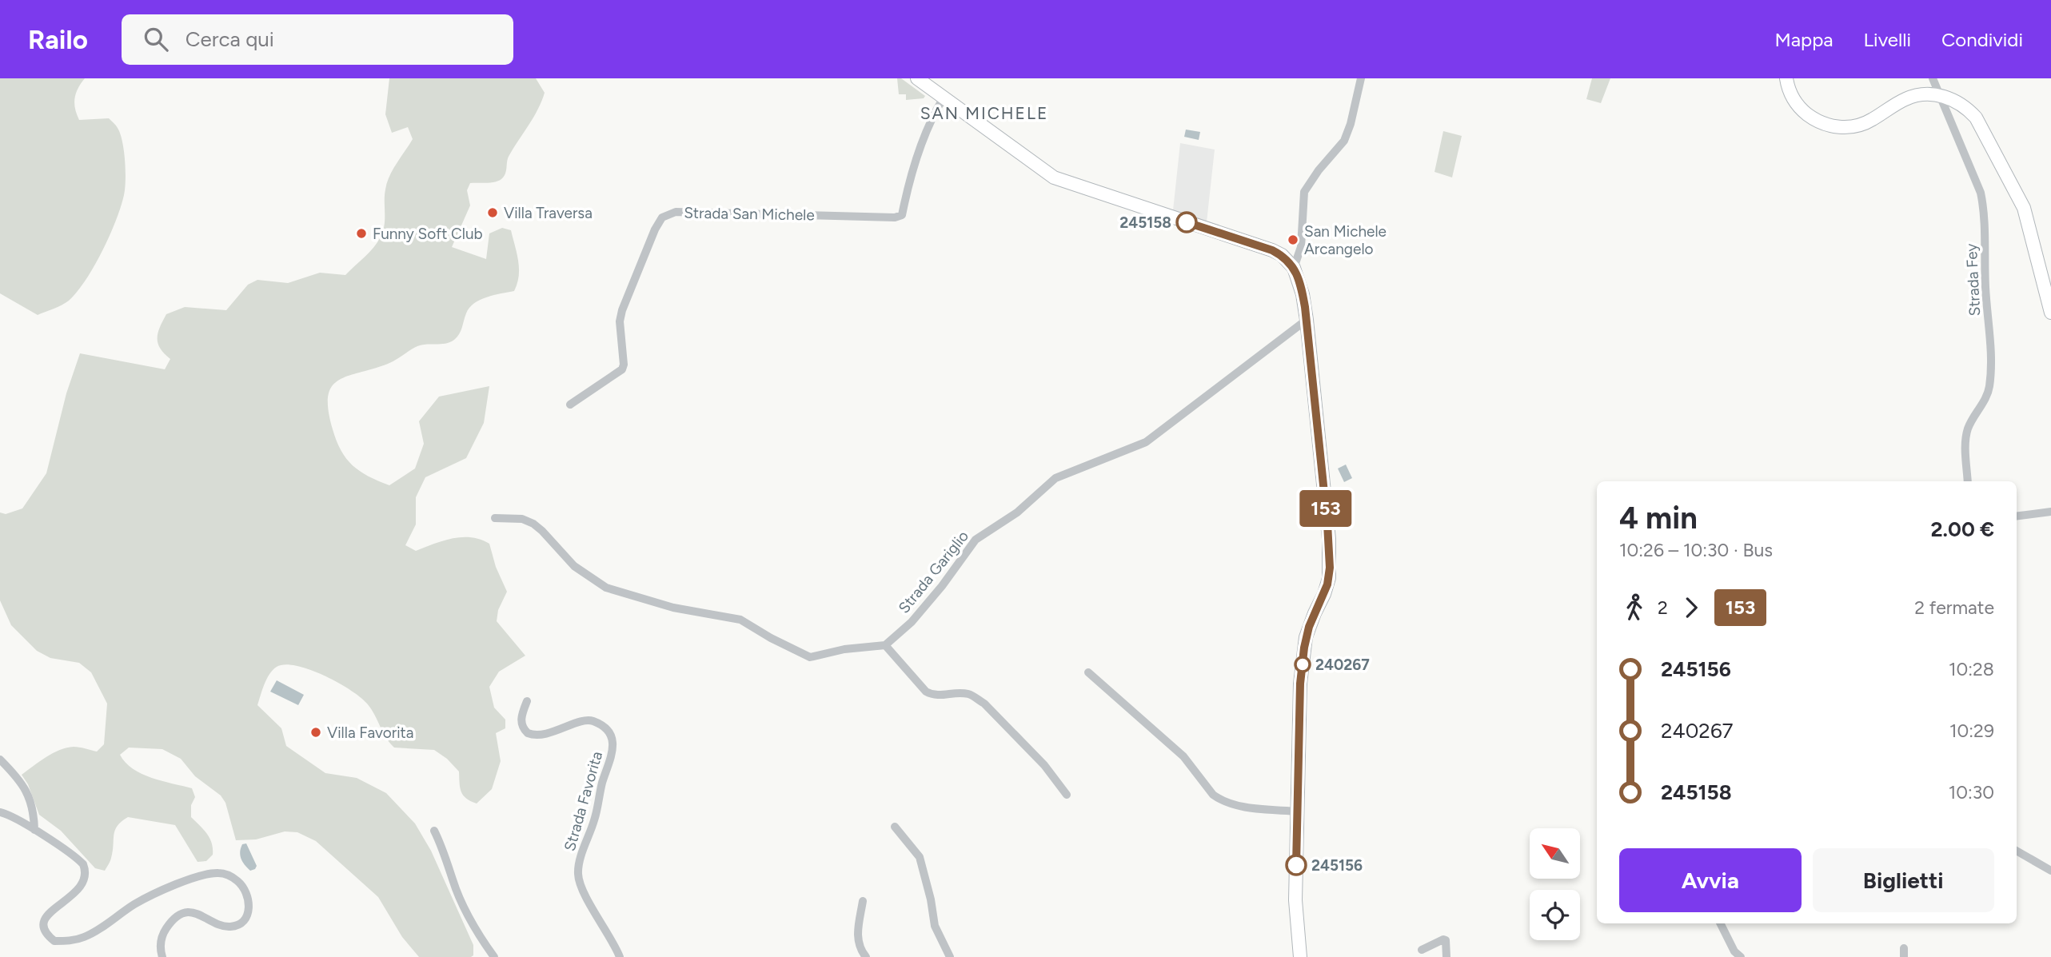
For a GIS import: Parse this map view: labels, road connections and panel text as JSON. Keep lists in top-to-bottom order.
{
  "streets": {
    "street": [
      "Strada San Michele",
      "Strada Fey",
      "Strada Gariglio",
      "Strada Favorita"
    ]
  },
  "districts": ["SAN MICHELE"],
  "places": [
    "Villa Traversa",
    "245158",
    "Funny Soft Club",
    "San Michele Arcangelo",
    "240267",
    "Villa Favorita",
    "245156"
  ],
  "lines": ["bus line 153"],
  "north": "top left",
  "page": {
    "header": "Railo",
    "search": "Cerca qui",
    "nav": ["Mappa", "Livelli", "Condividi"],
    "on_map": "153",
    "heading": ["4 min", "10:26 – 10:30 · Bus", "2.00 €"],
    "legs": ["2", "153", "2 fermate"],
    "list": [
      {
        "name": "245156",
        "value": "10:28"
      },
      {
        "name": "240267",
        "value": "10:29"
      },
      {
        "name": "245158",
        "value": "10:30"
      }
    ],
    "buttons": ["Avvia", "Biglietti"]
  }
}
